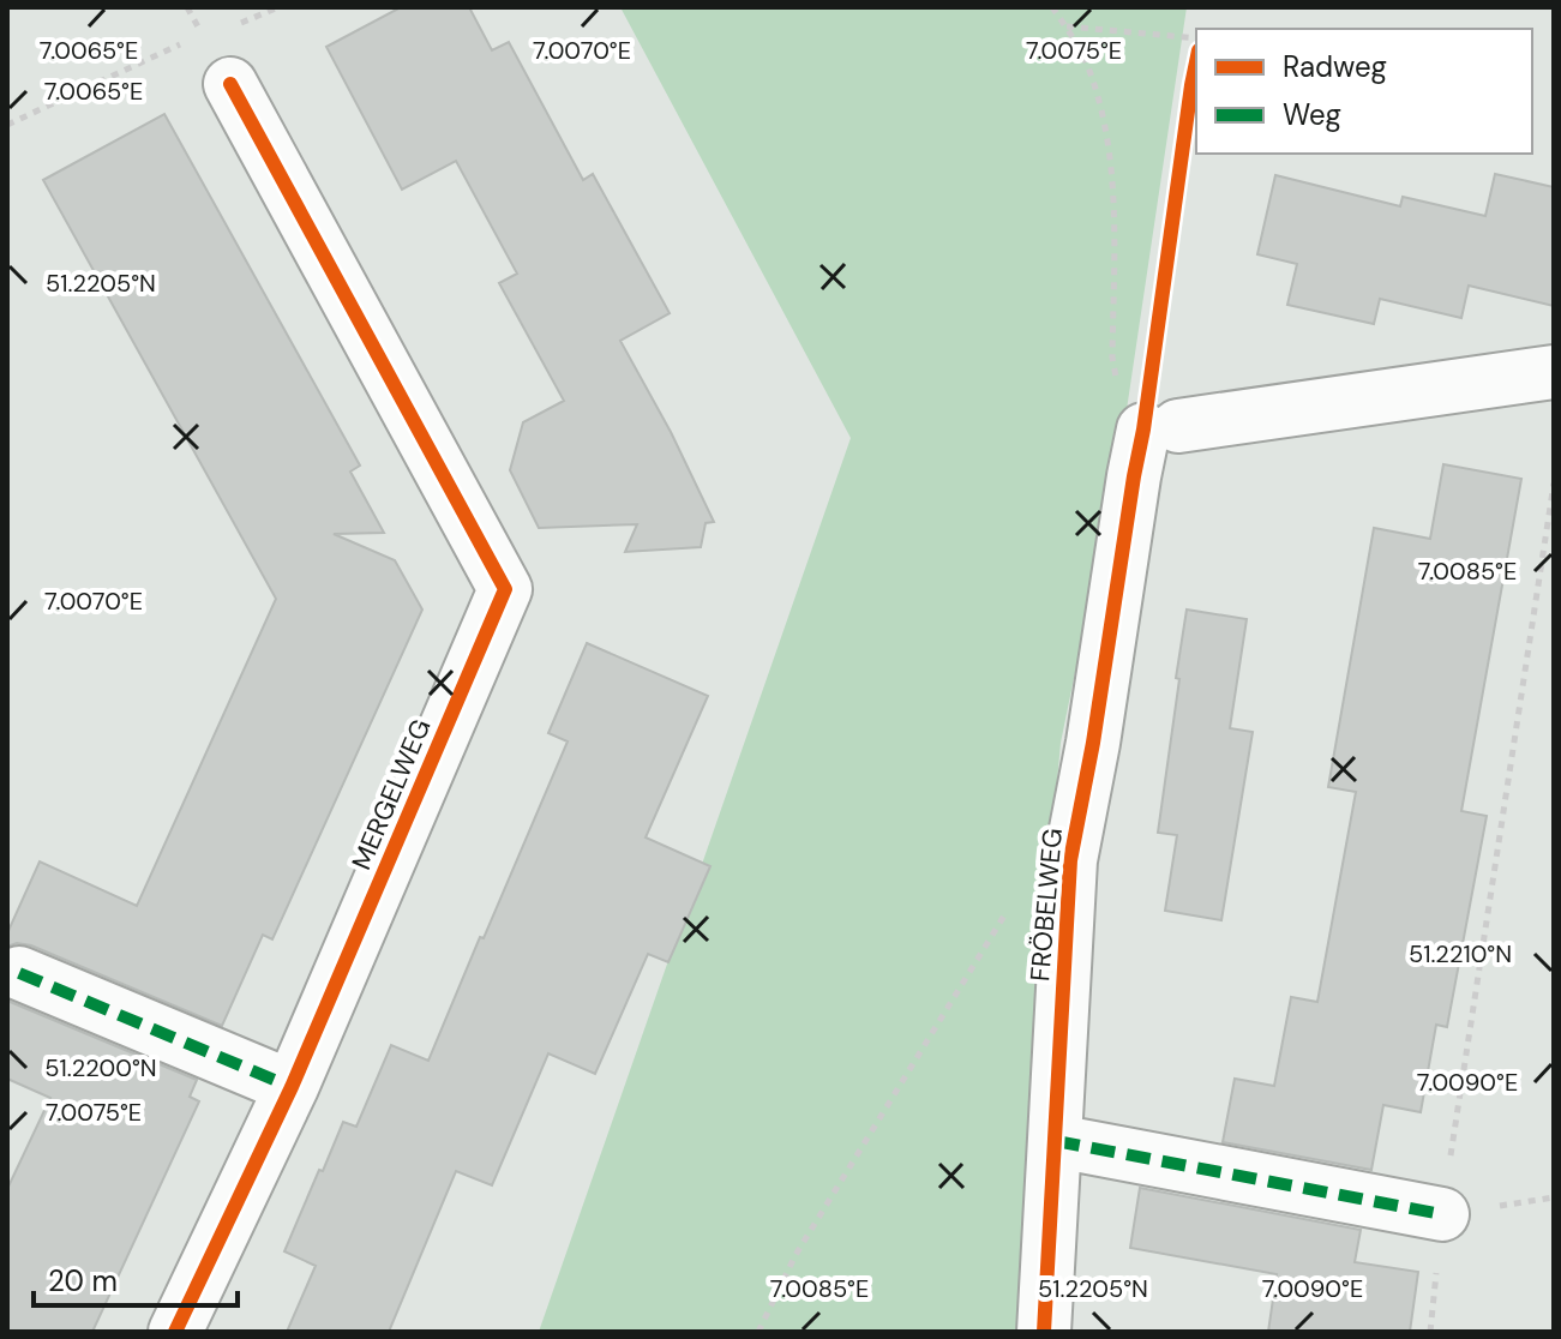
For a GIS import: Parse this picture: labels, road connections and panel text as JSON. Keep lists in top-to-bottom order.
{
  "streets": {
    "street": ["MERGELWEG", "FRÖBELWEG"]
  },
  "legend": ["Radweg", "Weg"],
  "scale_bar": "20 m",
  "coordinates": [
    "7.0065°E",
    "7.0070°E",
    "7.0075°E",
    "51.2205°N",
    "7.0085°E",
    "51.2210°N",
    "51.2200°N",
    "7.0090°E"
  ]
}
